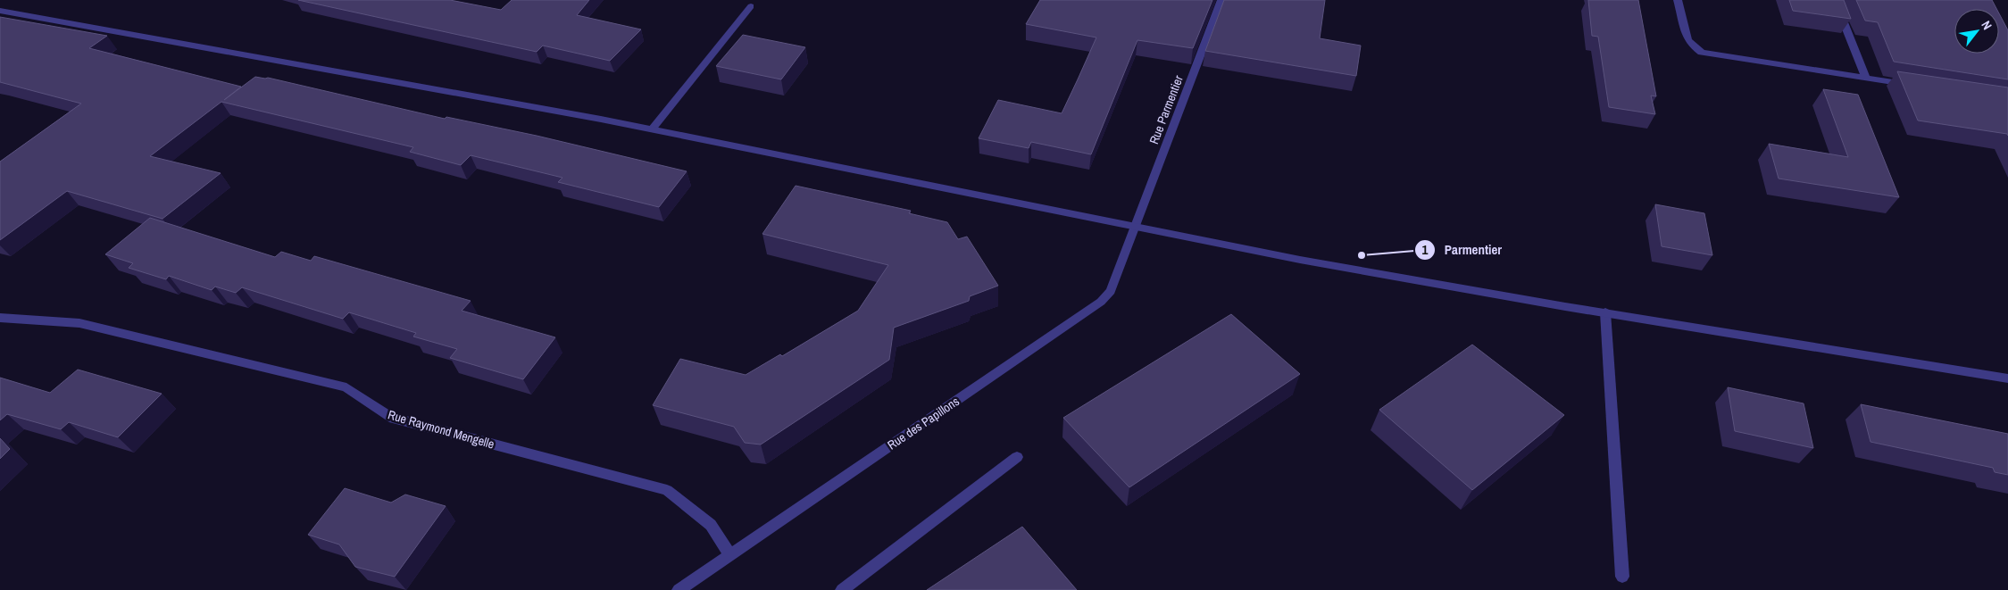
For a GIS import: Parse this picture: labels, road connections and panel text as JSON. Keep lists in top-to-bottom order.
{
  "streets": {
    "street": ["Rue Parmentier", "Rue des Papillons", "Rue Raymond Mengelle"]
  },
  "crossings": [
    ["Rue Parmentier", "Rue des Papillons"],
    ["Rue des Papillons", "Rue Raymond Mengelle"]
  ],
  "places": ["Parmentier"],
  "north": "top right"
}
